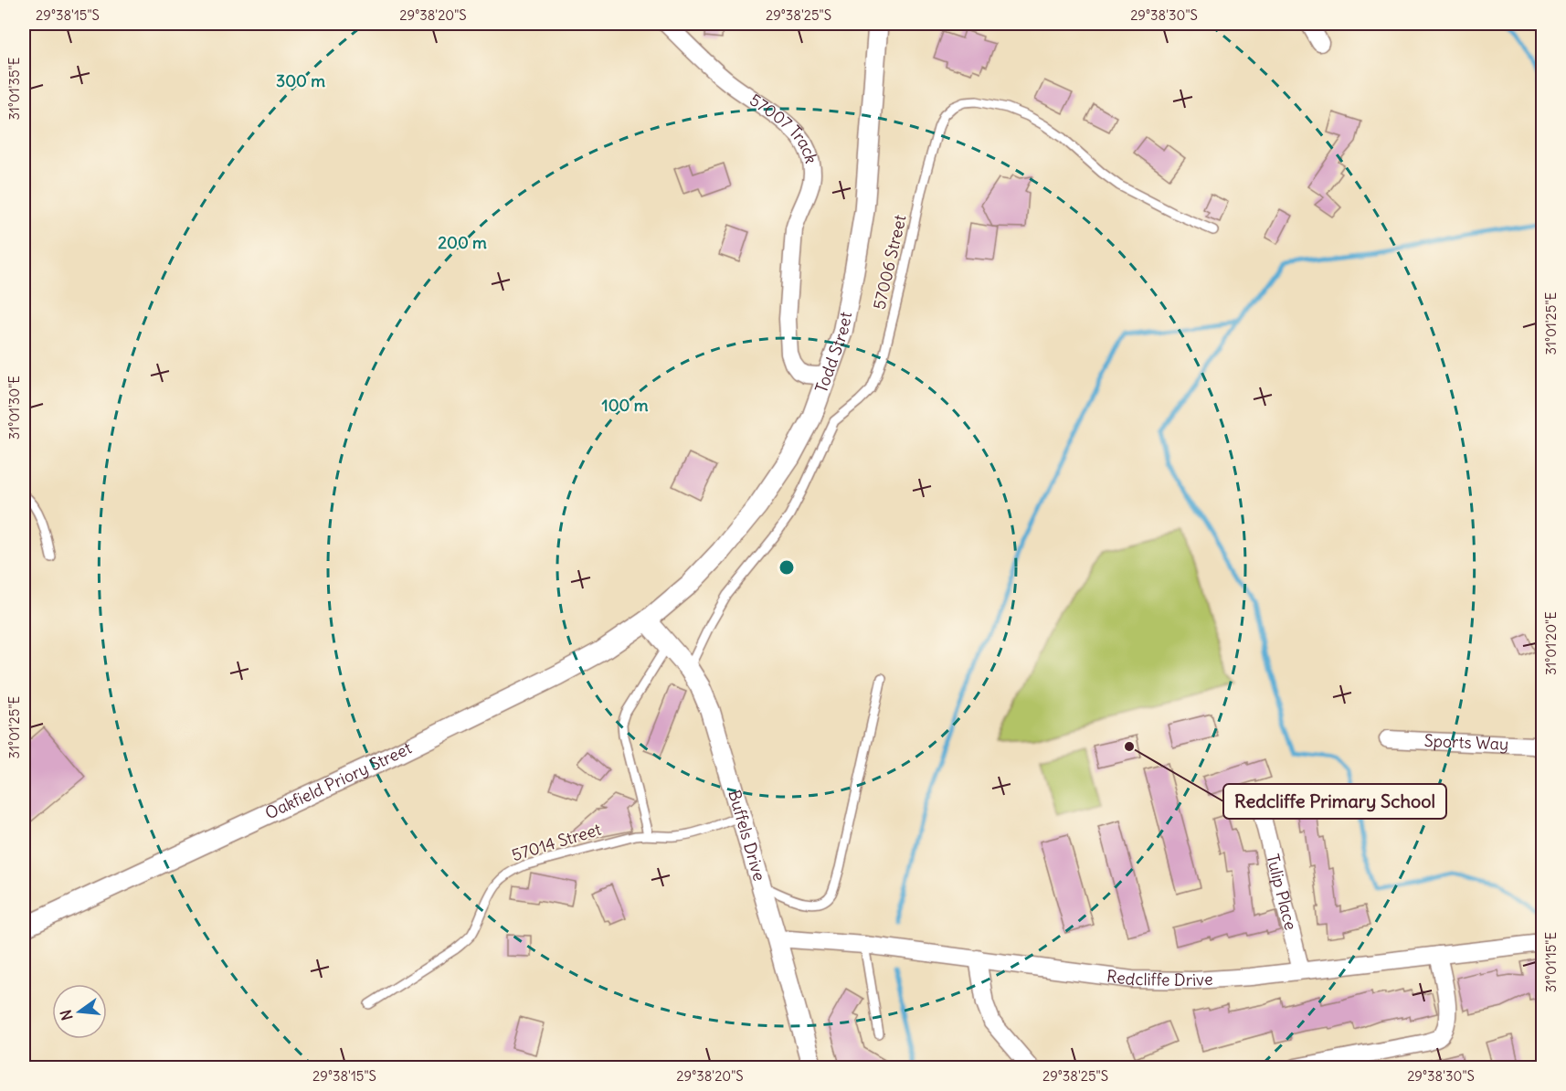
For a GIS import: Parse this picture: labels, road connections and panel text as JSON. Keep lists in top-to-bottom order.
{
  "streets": {
    "street": [
      "57007 Track",
      "Todd Street",
      "Sports Way",
      "Oakfield Priory Street",
      "Buffels Drive",
      "Tulip Place",
      "Redcliffe Drive"
    ],
    "lane": ["57006 Street", "57014 Street"]
  },
  "crossings": [
    ["57007 Track", "Todd Street"],
    ["57006 Street", "Buffels Drive"],
    ["Todd Street", "Oakfield Priory Street"],
    ["Todd Street", "Buffels Drive"],
    ["Oakfield Priory Street", "Buffels Drive"],
    ["Buffels Drive", "57014 Street"],
    ["Buffels Drive", "Redcliffe Drive"],
    ["Tulip Place", "Redcliffe Drive"]
  ],
  "places": ["Redcliffe Primary School"],
  "north": "left",
  "coordinates": [
    "29°38'15\"S",
    "29°38'20\"S",
    "29°38'25\"S",
    "29°38'30\"S",
    "31°01'35\"E",
    "31°01'25\"E",
    "31°01'30\"E",
    "31°01'20\"E",
    "31°01'15\"E"
  ],
  "rings": ["300 m", "200 m", "100 m"]
}
